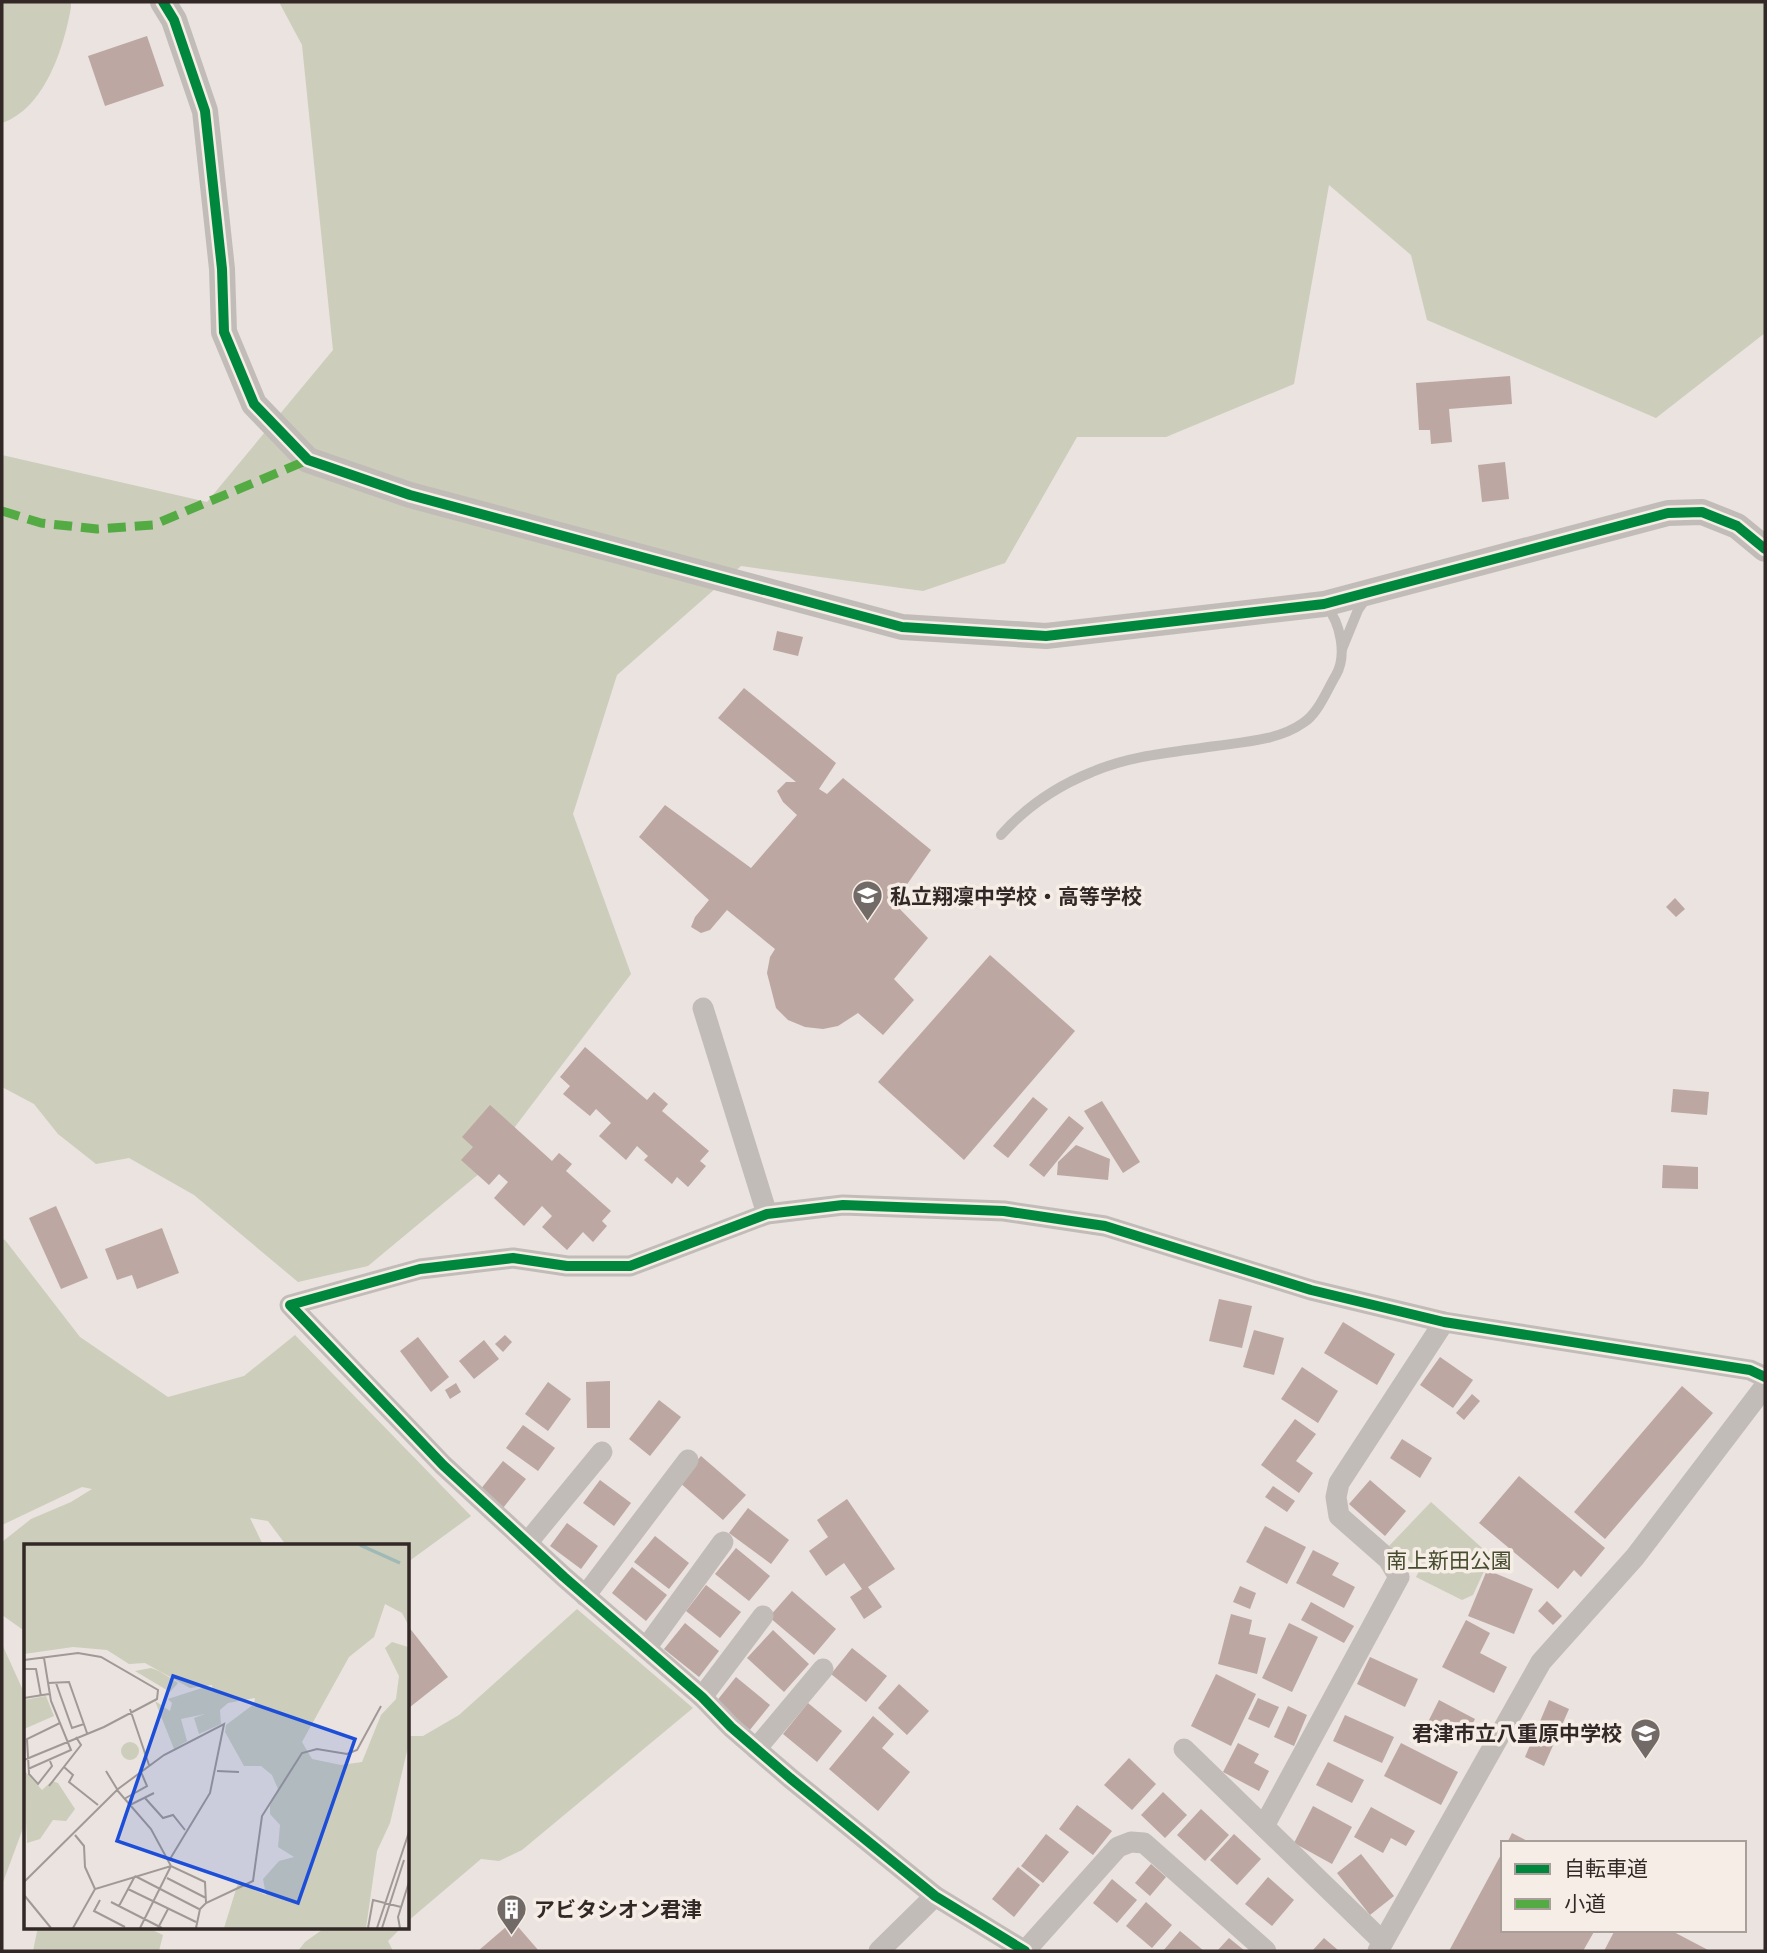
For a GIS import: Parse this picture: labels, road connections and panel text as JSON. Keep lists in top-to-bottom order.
{
  "parks": ["南上新田公園"],
  "places": {
    "school or university": ["私立翔凜中学校・高等学校", "君津市立八重原中学校"],
    "building": ["アビタシオン君津"]
  },
  "legend": ["自転車道", "小道"]
}
